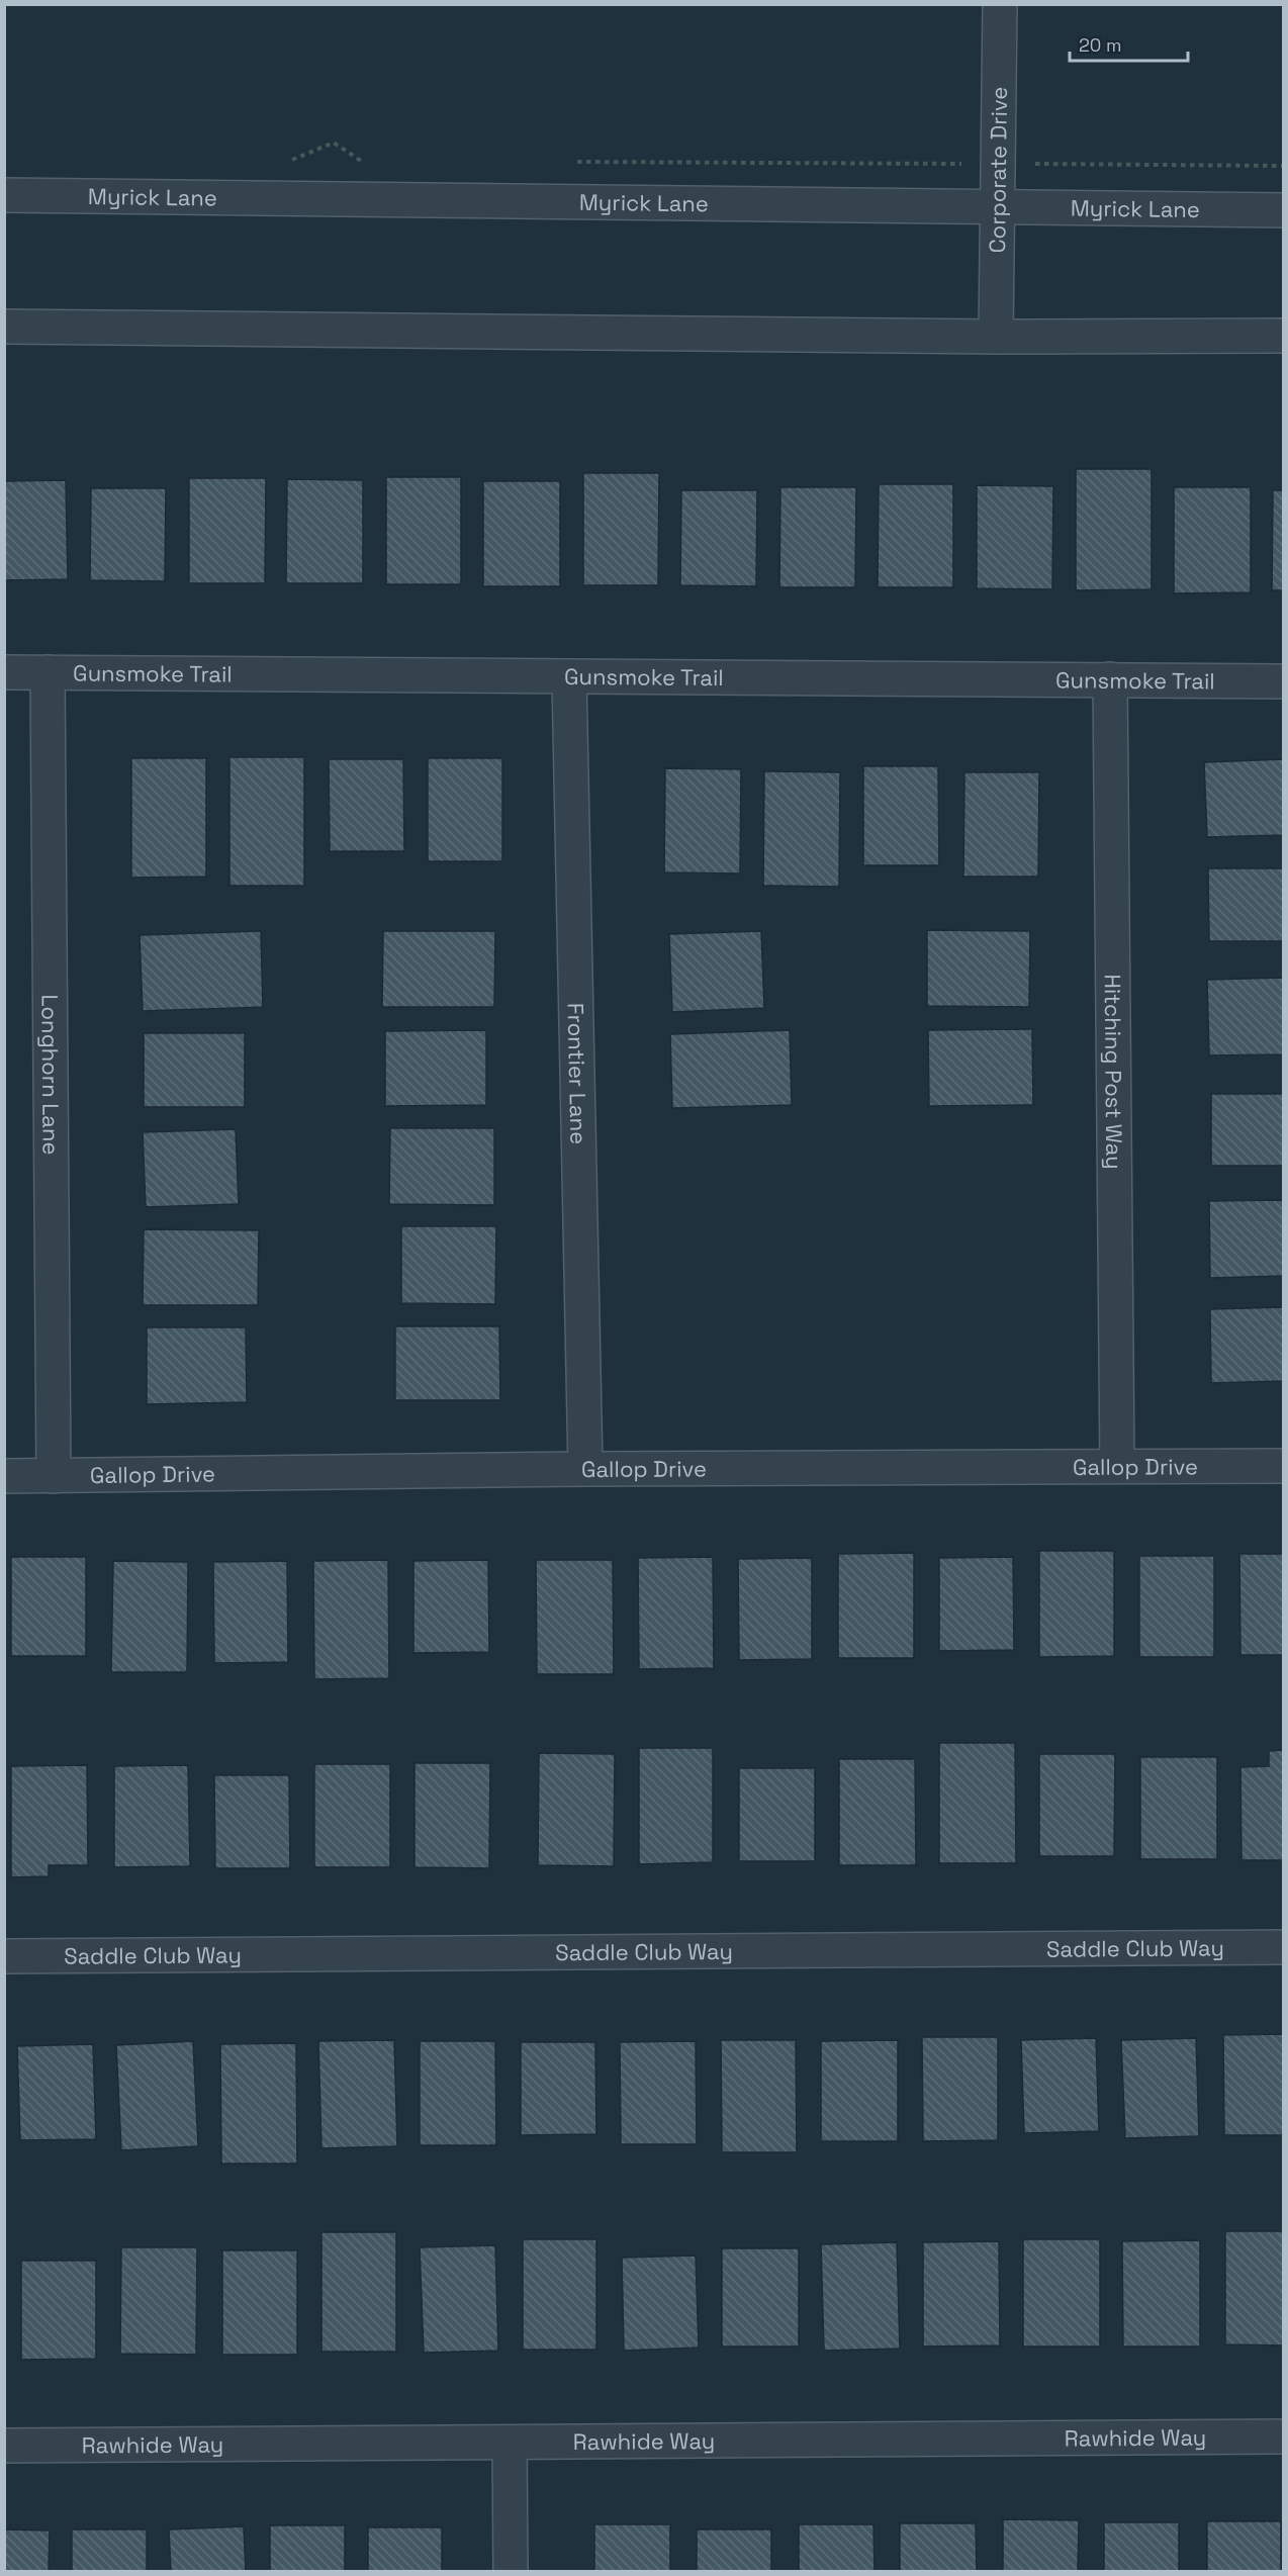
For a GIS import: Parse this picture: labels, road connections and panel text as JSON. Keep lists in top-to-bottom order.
{
  "streets": {
    "street": [
      "Corporate Drive",
      "Myrick Lane",
      "Gunsmoke Trail",
      "Frontier Lane",
      "Hitching Post Way",
      "Longhorn Lane",
      "Gallop Drive",
      "Saddle Club Way",
      "Rawhide Way"
    ]
  },
  "crossings": [
    ["Corporate Drive", "Myrick Lane"],
    ["Gunsmoke Trail", "Frontier Lane"],
    ["Gunsmoke Trail", "Hitching Post Way"],
    ["Gunsmoke Trail", "Longhorn Lane"],
    ["Frontier Lane", "Gallop Drive"],
    ["Hitching Post Way", "Gallop Drive"],
    ["Longhorn Lane", "Gallop Drive"]
  ],
  "scale_bar": "20 m"
}
